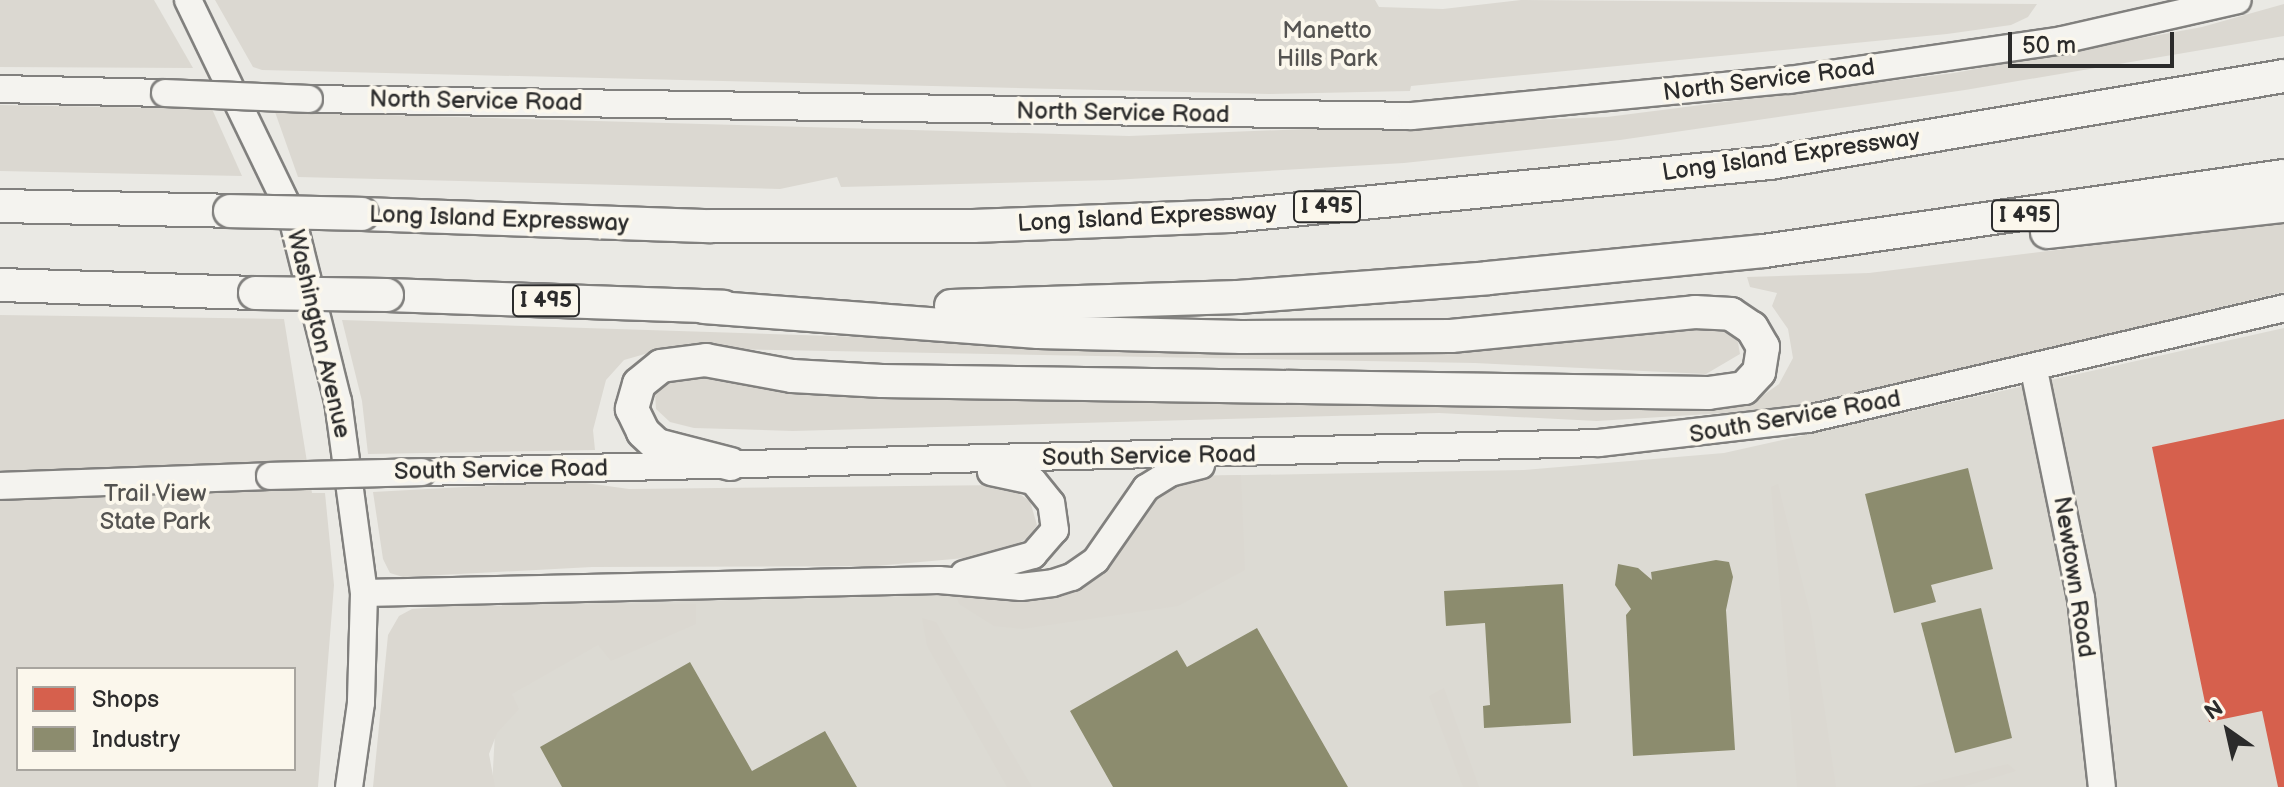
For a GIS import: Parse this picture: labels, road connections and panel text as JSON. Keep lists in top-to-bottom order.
{
  "streets": {
    "highway": ["Long Island Expressway", "I 495"],
    "main road": [
      "North Service Road",
      "Washington Avenue",
      "South Service Road",
      "Newtown Road"
    ]
  },
  "crossings": [
    ["South Service Road", "Newtown Road"]
  ],
  "parks": ["Manetto Hills Park", "Trail View State Park"],
  "legend": ["Shops", "Industry"],
  "scale_bar": "50 m",
  "north": "top left"
}
